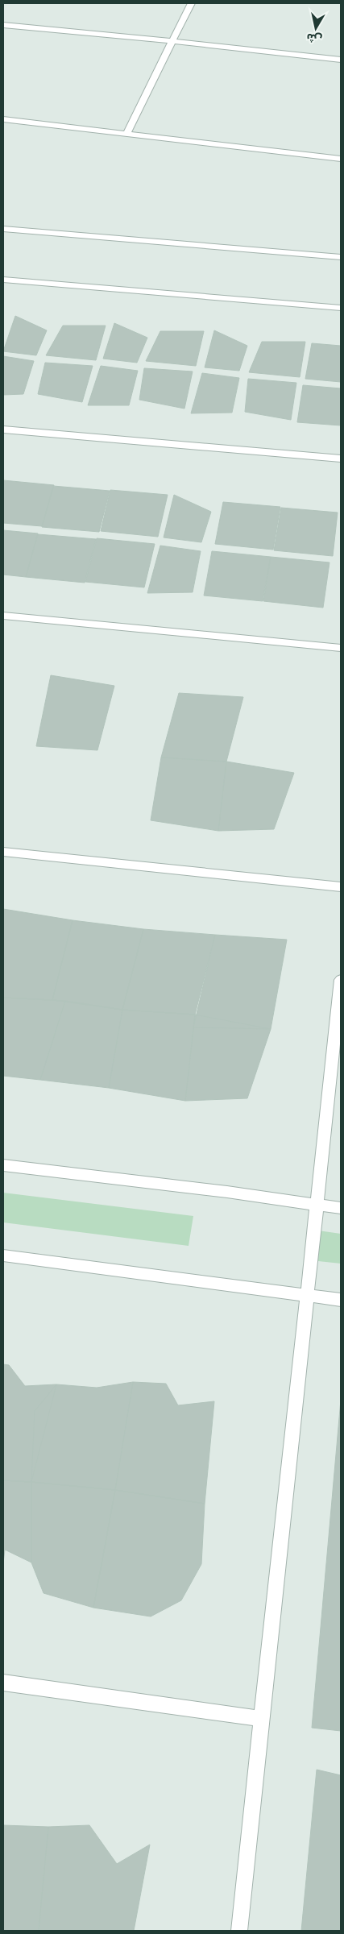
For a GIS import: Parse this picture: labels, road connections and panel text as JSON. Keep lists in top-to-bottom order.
{
  "north": "bottom"
}
